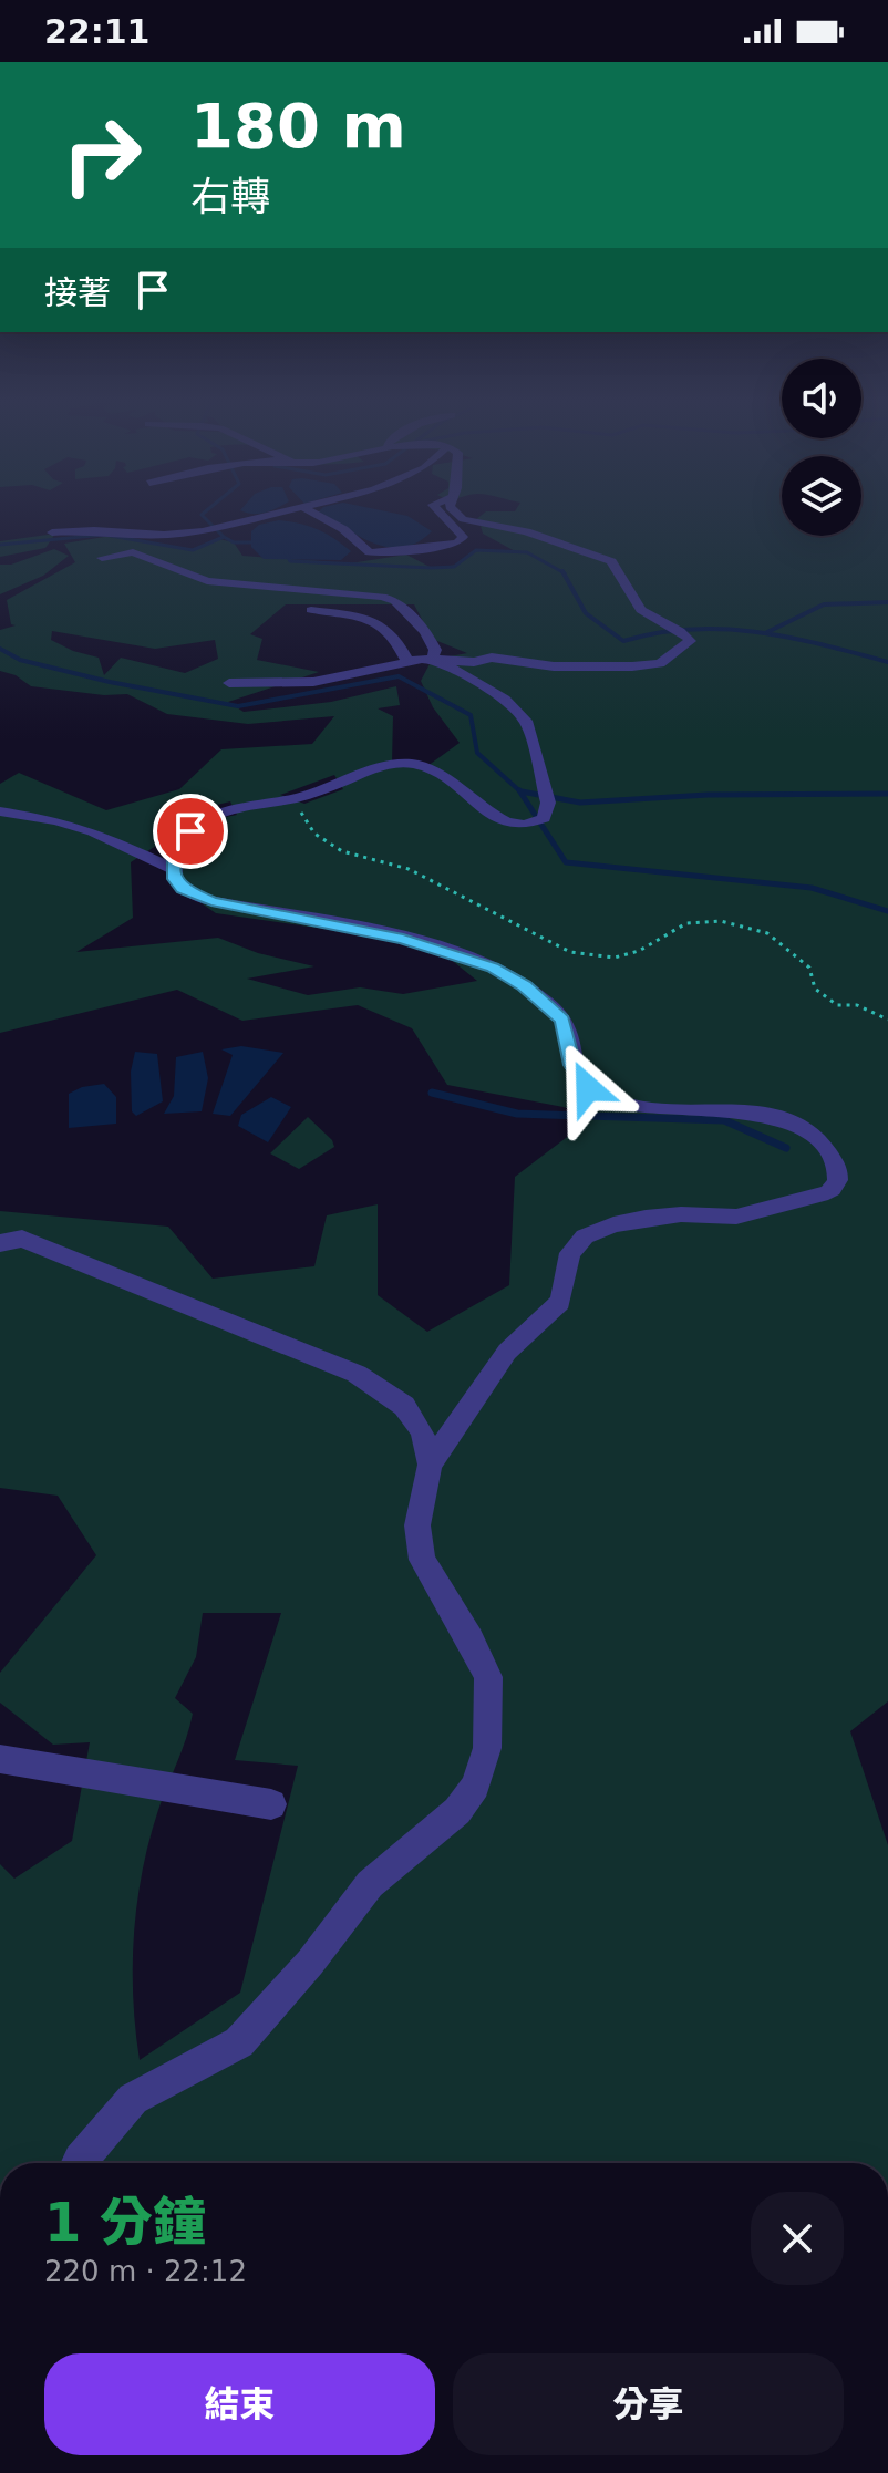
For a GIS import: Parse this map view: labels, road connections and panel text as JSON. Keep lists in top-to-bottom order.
{
  "page": {
    "status": "22:11",
    "turn": ["180 m", "右轉"],
    "then": "接著",
    "heading": ["1 分鐘", "220 m · 22:12"],
    "buttons": ["結束", "分享"]
  }
}
